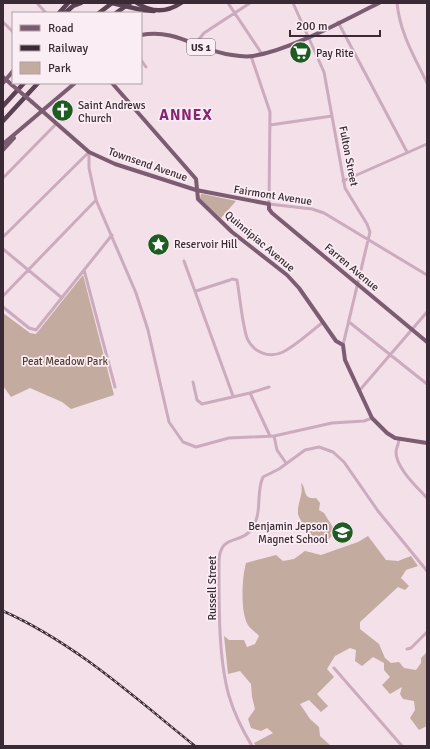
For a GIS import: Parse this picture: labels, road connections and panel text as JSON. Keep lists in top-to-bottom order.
{
  "streets": {
    "main road": [
      "US 1",
      "Townsend Avenue",
      "Fairmont Avenue",
      "Quinnipiac Avenue",
      "Farren Avenue"
    ],
    "street": ["Fulton Street", "Russell Street"]
  },
  "crossings": [
    ["US 1", "Fulton Street"],
    ["Fulton Street", "Fairmont Avenue"],
    ["Fulton Street", "Quinnipiac Avenue"],
    ["Fulton Street", "Farren Avenue"],
    ["Townsend Avenue", "Fairmont Avenue"],
    ["Townsend Avenue", "Quinnipiac Avenue"],
    ["Fairmont Avenue", "Quinnipiac Avenue"],
    ["Fairmont Avenue", "Farren Avenue"]
  ],
  "districts": ["ANNEX"],
  "parks": ["Peat Meadow Park"],
  "places": {
    "supermarket": ["Pay Rite"],
    "church": ["Saint Andrews Church"],
    "place": ["Reservoir Hill"],
    "school or university": ["Benjamin Jepson Magnet School"]
  },
  "legend": ["Road", "Railway", "Park"],
  "scale_bar": "200 m"
}
